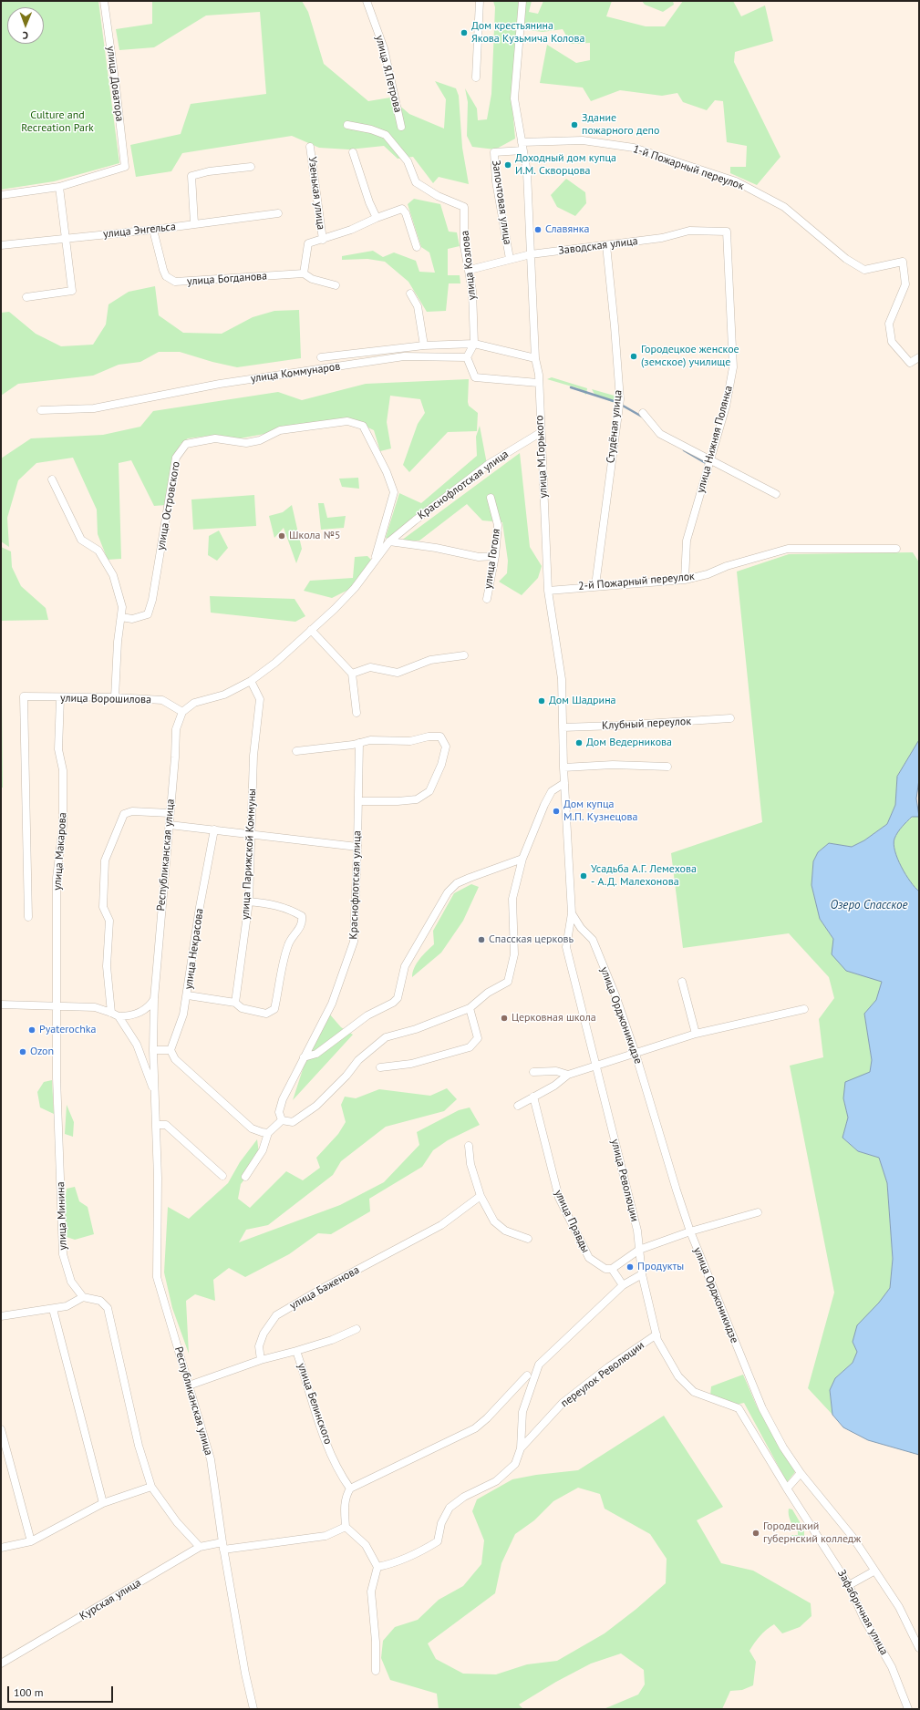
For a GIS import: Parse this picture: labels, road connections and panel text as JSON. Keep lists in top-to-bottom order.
{
  "streets": {
    "street": [
      "улица Я.Петрова",
      "улица Доватора",
      "1-й Пожарный переулок",
      "Узенькая улица",
      "Започтовая улица",
      "улица Энгельса",
      "Заводская улица",
      "улица Козлова",
      "улица Богданова",
      "улица Коммунаров",
      "Студёная улица",
      "улица Нижняя Полянка",
      "улица М.Горького",
      "Краснофлотская улица",
      "улица Островского",
      "улица Гоголя",
      "2-й Пожарный переулок",
      "улица Ворошилова",
      "Клубный переулок",
      "улица Макарова",
      "улица Парижской Коммуны",
      "Республиканская улица",
      "улица Некрасова",
      "улица Орджоникидзе",
      "улица Революции",
      "улица Минина",
      "улица Правды",
      "улица Баженова",
      "переулок Революции",
      "улица Белинского",
      "Курская улица",
      "Зафабричная улица"
    ]
  },
  "crossings": [
    ["1-й Пожарный переулок", "улица М.Горького"],
    ["Започтовая улица", "Заводская улица"],
    ["Започтовая улица", "улица М.Горького"],
    ["улица Энгельса", "улица Богданова"],
    ["Заводская улица", "улица Козлова"],
    ["Заводская улица", "Студёная улица"],
    ["Заводская улица", "улица Нижняя Полянка"],
    ["Заводская улица", "улица М.Горького"],
    ["улица Козлова", "улица Коммунаров"],
    ["улица Коммунаров", "улица М.Горького"],
    ["Студёная улица", "2-й Пожарный переулок"],
    ["улица Нижняя Полянка", "2-й Пожарный переулок"],
    ["улица М.Горького", "Краснофлотская улица"],
    ["улица М.Горького", "2-й Пожарный переулок"],
    ["улица М.Горького", "Клубный переулок"],
    ["улица М.Горького", "улица Орджоникидзе"],
    ["улица М.Горького", "улица Революции"],
    ["Краснофлотская улица", "улица Островского"],
    ["улица Ворошилова", "улица Макарова"],
    ["улица Ворошилова", "Республиканская улица"],
    ["улица Макарова", "улица Минина"],
    ["Республиканская улица", "Курская улица"],
    ["улица Орджоникидзе", "улица Революции"],
    ["улица Революции", "переулок Революции"],
    ["улица Революции", "Зафабричная улица"],
    ["улица Баженова", "улица Белинского"]
  ],
  "water": ["Озеро Спасское"],
  "parks": ["Culture and Recreation Park"],
  "places": [
    "Дом крестьянина Якова Кузьмича Колова",
    "Здание пожарного депо",
    "Доходный дом купца И.М. Скворцова",
    "Славянка",
    "Городецкое женское (земское) училище",
    "Школа №5",
    "Дом Шадрина",
    "Дом Ведерникова",
    "Дом купца М.П. Кузнецова",
    "Усадьба А.Г. Лемехова - А.Д. Малехонова",
    "Спасская церковь",
    "Церковная школа",
    "Pyaterochka",
    "Ozon",
    "Продукты",
    "Городецкий губернский колледж"
  ],
  "scale_bar": "100 m",
  "north": "bottom"
}
